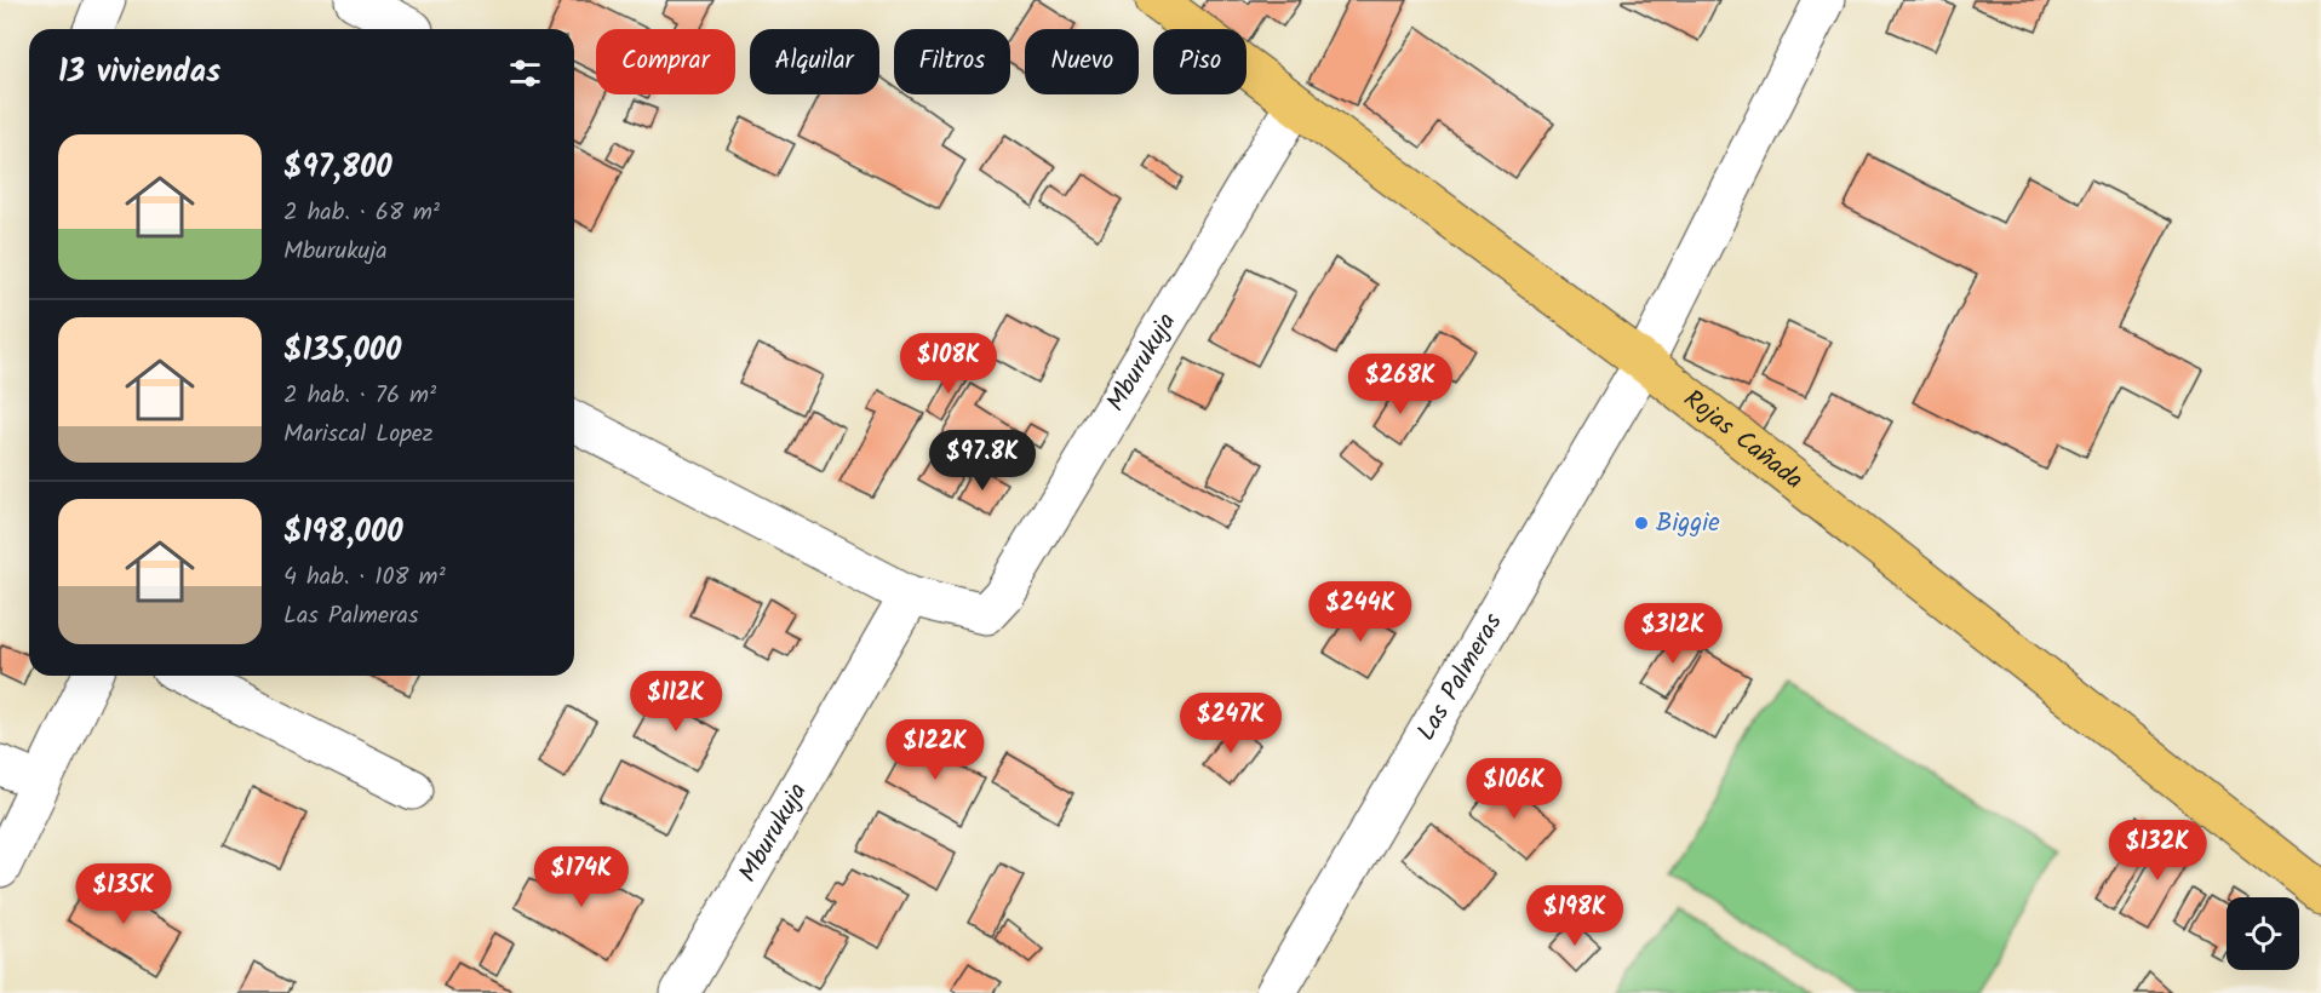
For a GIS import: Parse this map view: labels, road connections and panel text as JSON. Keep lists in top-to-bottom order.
{
  "streets": {
    "main road": ["Rojas Cañada"],
    "street": ["Mburukuja", "Las Palmeras"]
  },
  "crossings": [
    ["Mburukuja", "Rojas Cañada"],
    ["Rojas Cañada", "Las Palmeras"]
  ],
  "places": ["Biggie"],
  "page": {
    "chip": [
      "Comprar",
      "Alquilar",
      "Filtros",
      "Nuevo",
      "Piso"
    ],
    "heading": "13 viviendas",
    "list": [
      {
        "name": "$97,800",
        "note": "2 hab. · 68 m² · Mburukuja"
      },
      {
        "name": "$135,000",
        "note": "2 hab. · 76 m² · Mariscal Lopez"
      },
      {
        "name": "$198,000",
        "note": "4 hab. · 108 m² · Las Palmeras"
      }
    ],
    "price": [
      "$108K",
      "$268K",
      "$97.8K",
      "$244K",
      "$312K",
      "$112K",
      "$247K",
      "$122K",
      "$106K",
      "$132K",
      "$174K",
      "$135K",
      "$198K"
    ]
  }
}
